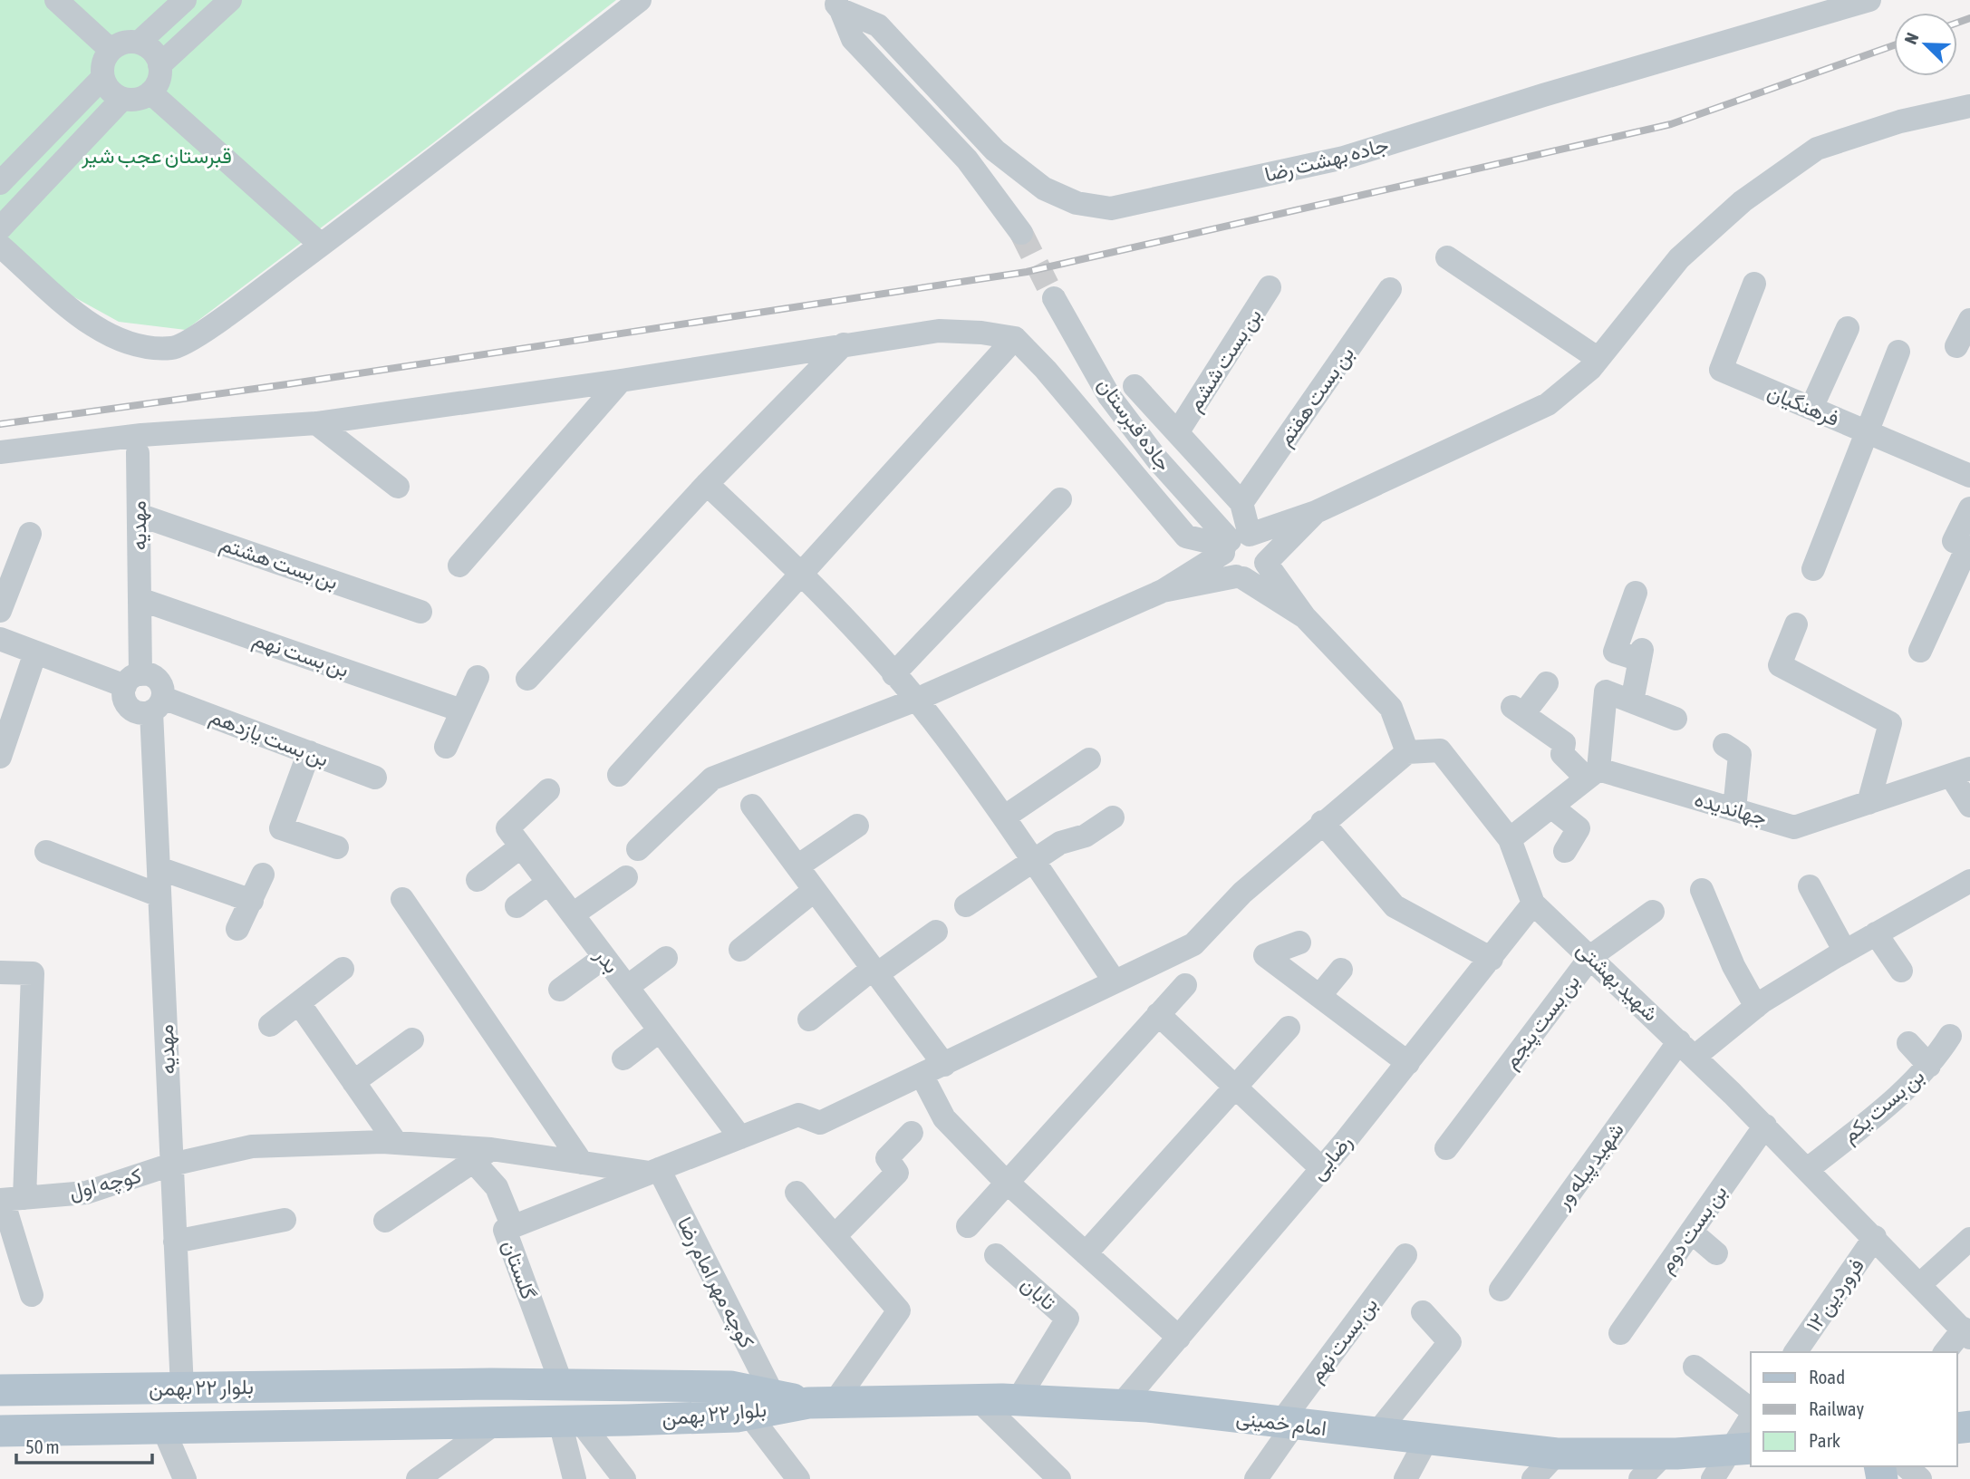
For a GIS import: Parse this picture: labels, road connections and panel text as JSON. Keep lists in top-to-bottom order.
{
  "streets": {
    "main road": ["بلوار ۲۲ بهمن", "امام خمینی"],
    "street": [
      "جاده بهشت رضا",
      "بن بست ششم",
      "بن بست هفتم",
      "فرهنگیان",
      "جاده قبرستان",
      "مهدیه",
      "بن بست هشتم",
      "بن بست نهم",
      "بن بست یازدهم",
      "جهاندیده",
      "بدر",
      "شهید بهشتی",
      "بن بست پنجم",
      "بن بست یکم",
      "رضایی",
      "شهید پیله ور",
      "کوچه اول",
      "بن بست دوم",
      "گلستان",
      "کوچه مهر امام رضا",
      "تابان",
      "۱۲ فروردین"
    ]
  },
  "crossings": [
    ["مهدیه", "بن بست هشتم"],
    ["مهدیه", "بن بست نهم"],
    ["مهدیه", "بن بست یازدهم"],
    ["مهدیه", "کوچه اول"],
    ["مهدیه", "بلوار ۲۲ بهمن"],
    ["بن بست نهم", "امام خمینی"],
    ["بدر", "گلستان"],
    ["شهید بهشتی", "بن بست پنجم"],
    ["شهید بهشتی", "بن بست یکم"],
    ["شهید بهشتی", "رضایی"],
    ["شهید بهشتی", "شهید پیله ور"],
    ["شهید بهشتی", "بن بست دوم"],
    ["شهید بهشتی", "گلستان"],
    ["شهید بهشتی", "۱۲ فروردین"],
    ["رضایی", "امام خمینی"],
    ["کوچه اول", "گلستان"],
    ["کوچه اول", "کوچه مهر امام رضا"],
    ["گلستان", "کوچه مهر امام رضا"],
    ["گلستان", "بلوار ۲۲ بهمن"],
    ["کوچه مهر امام رضا", "بلوار ۲۲ بهمن"],
    ["تابان", "امام خمینی"],
    ["بلوار ۲۲ بهمن", "امام خمینی"]
  ],
  "parks": ["قبرستان عجب شیر"],
  "legend": ["Road", "Railway", "Park"],
  "scale_bar": "50 m",
  "north": "top left"
}
